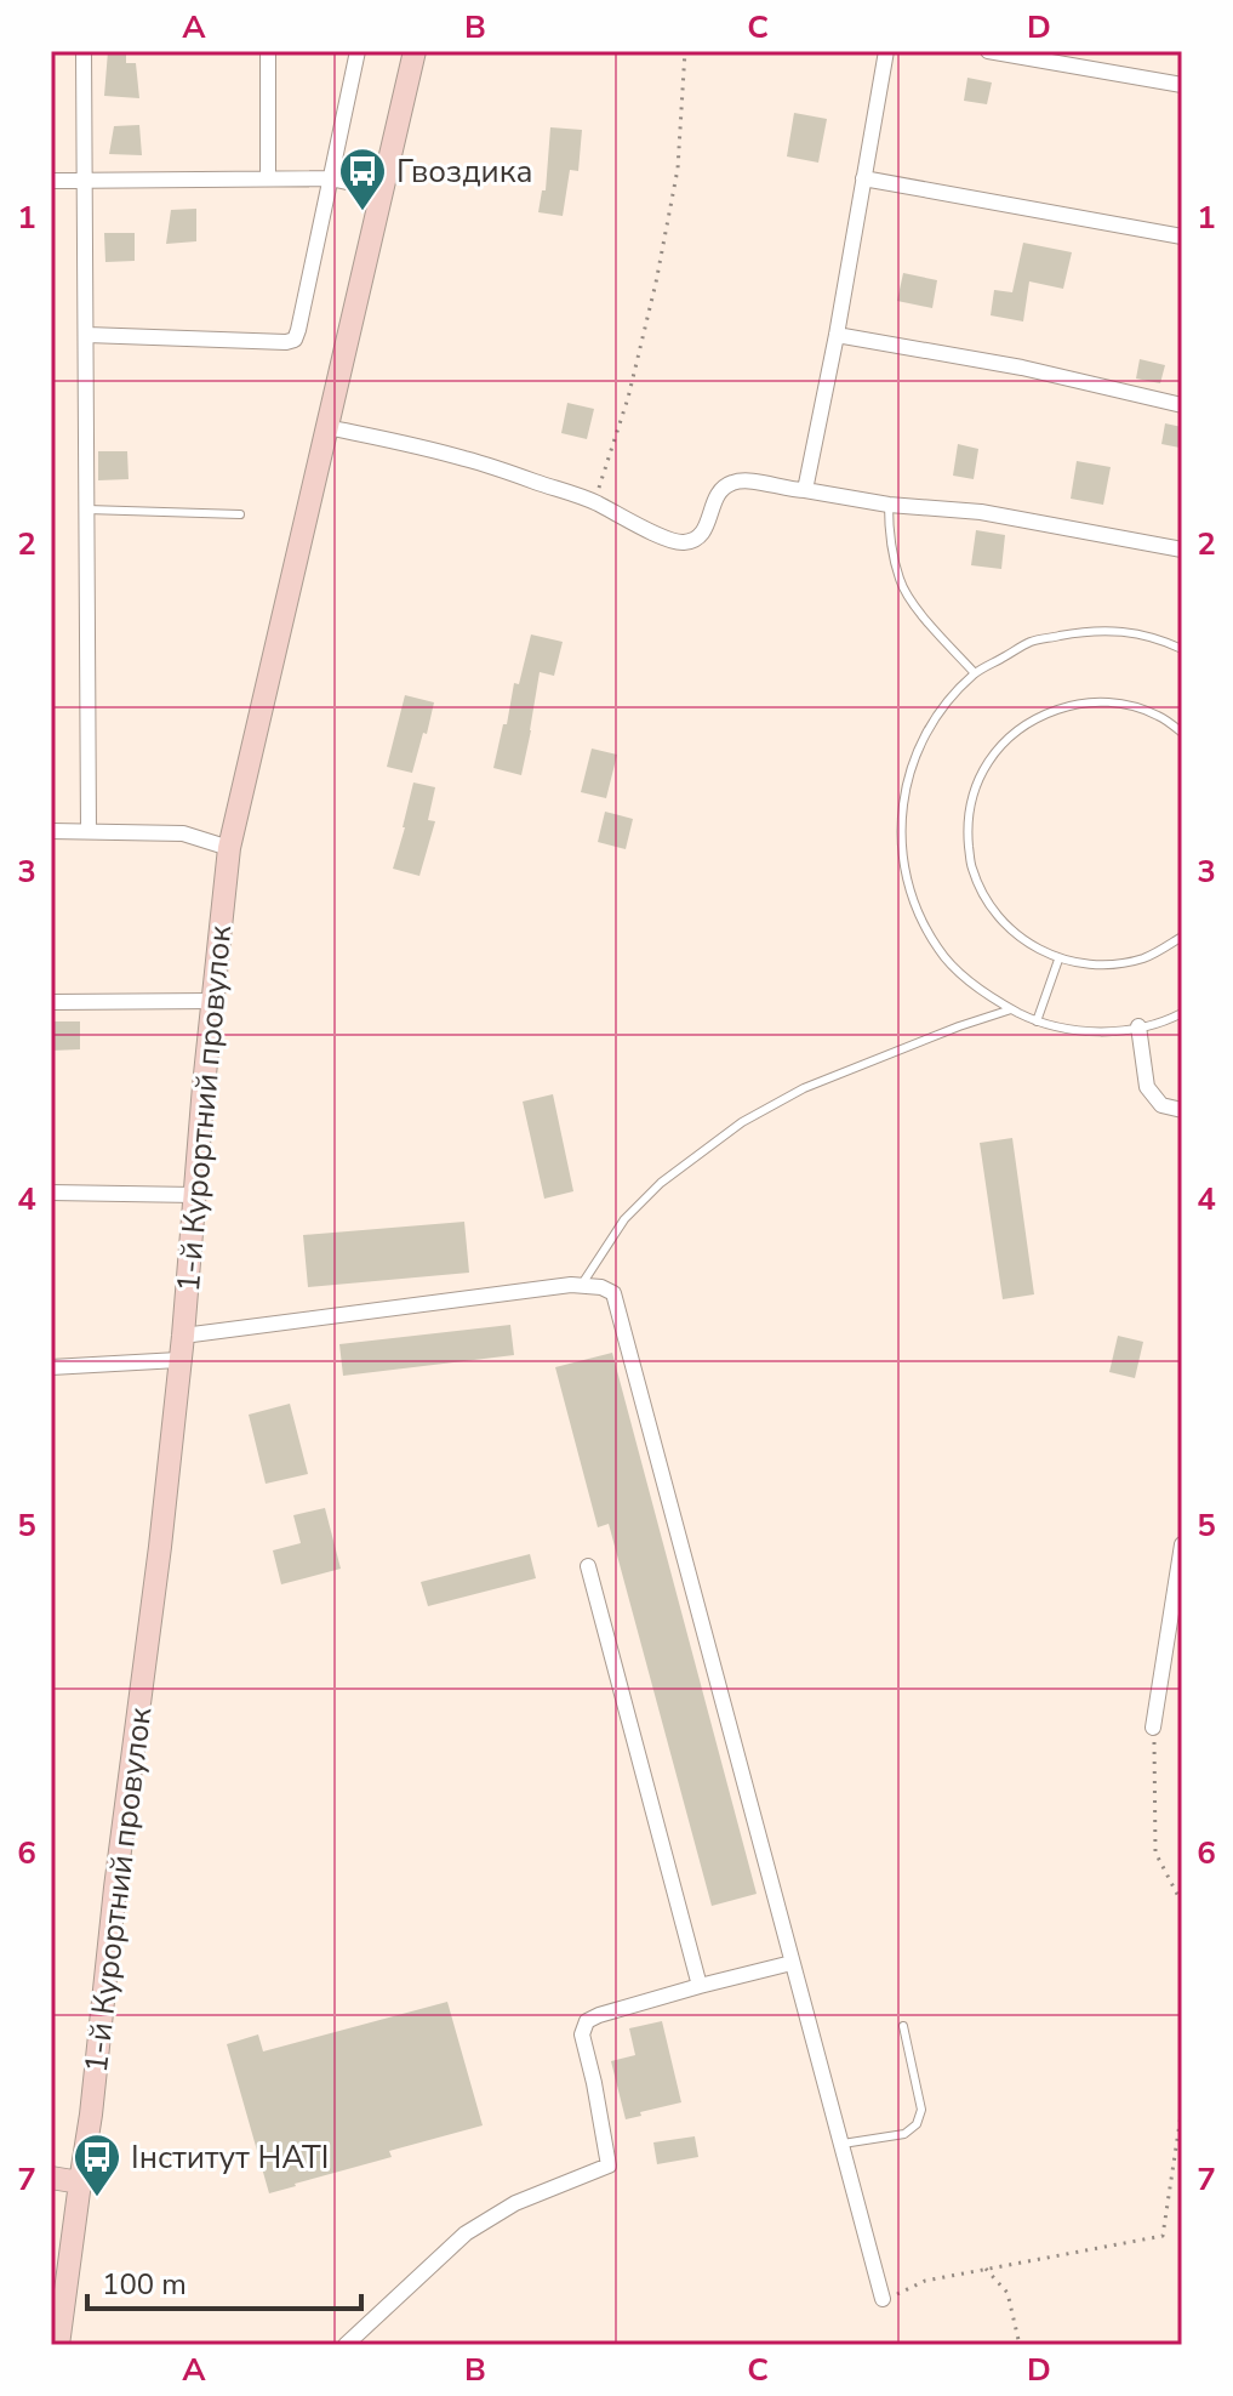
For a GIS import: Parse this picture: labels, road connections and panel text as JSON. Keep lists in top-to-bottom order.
{
  "streets": {
    "street": ["1-й Курортний провулок"]
  },
  "places": {
    "bus stop": ["Гвоздика", "Інститут НАТІ"]
  },
  "scale_bar": "100 m",
  "grid": {
    "columns": [
      "A",
      "B",
      "C",
      "D"
    ],
    "rows": [
      "1",
      "2",
      "3",
      "4",
      "5",
      "6",
      "7"
    ]
  }
}
